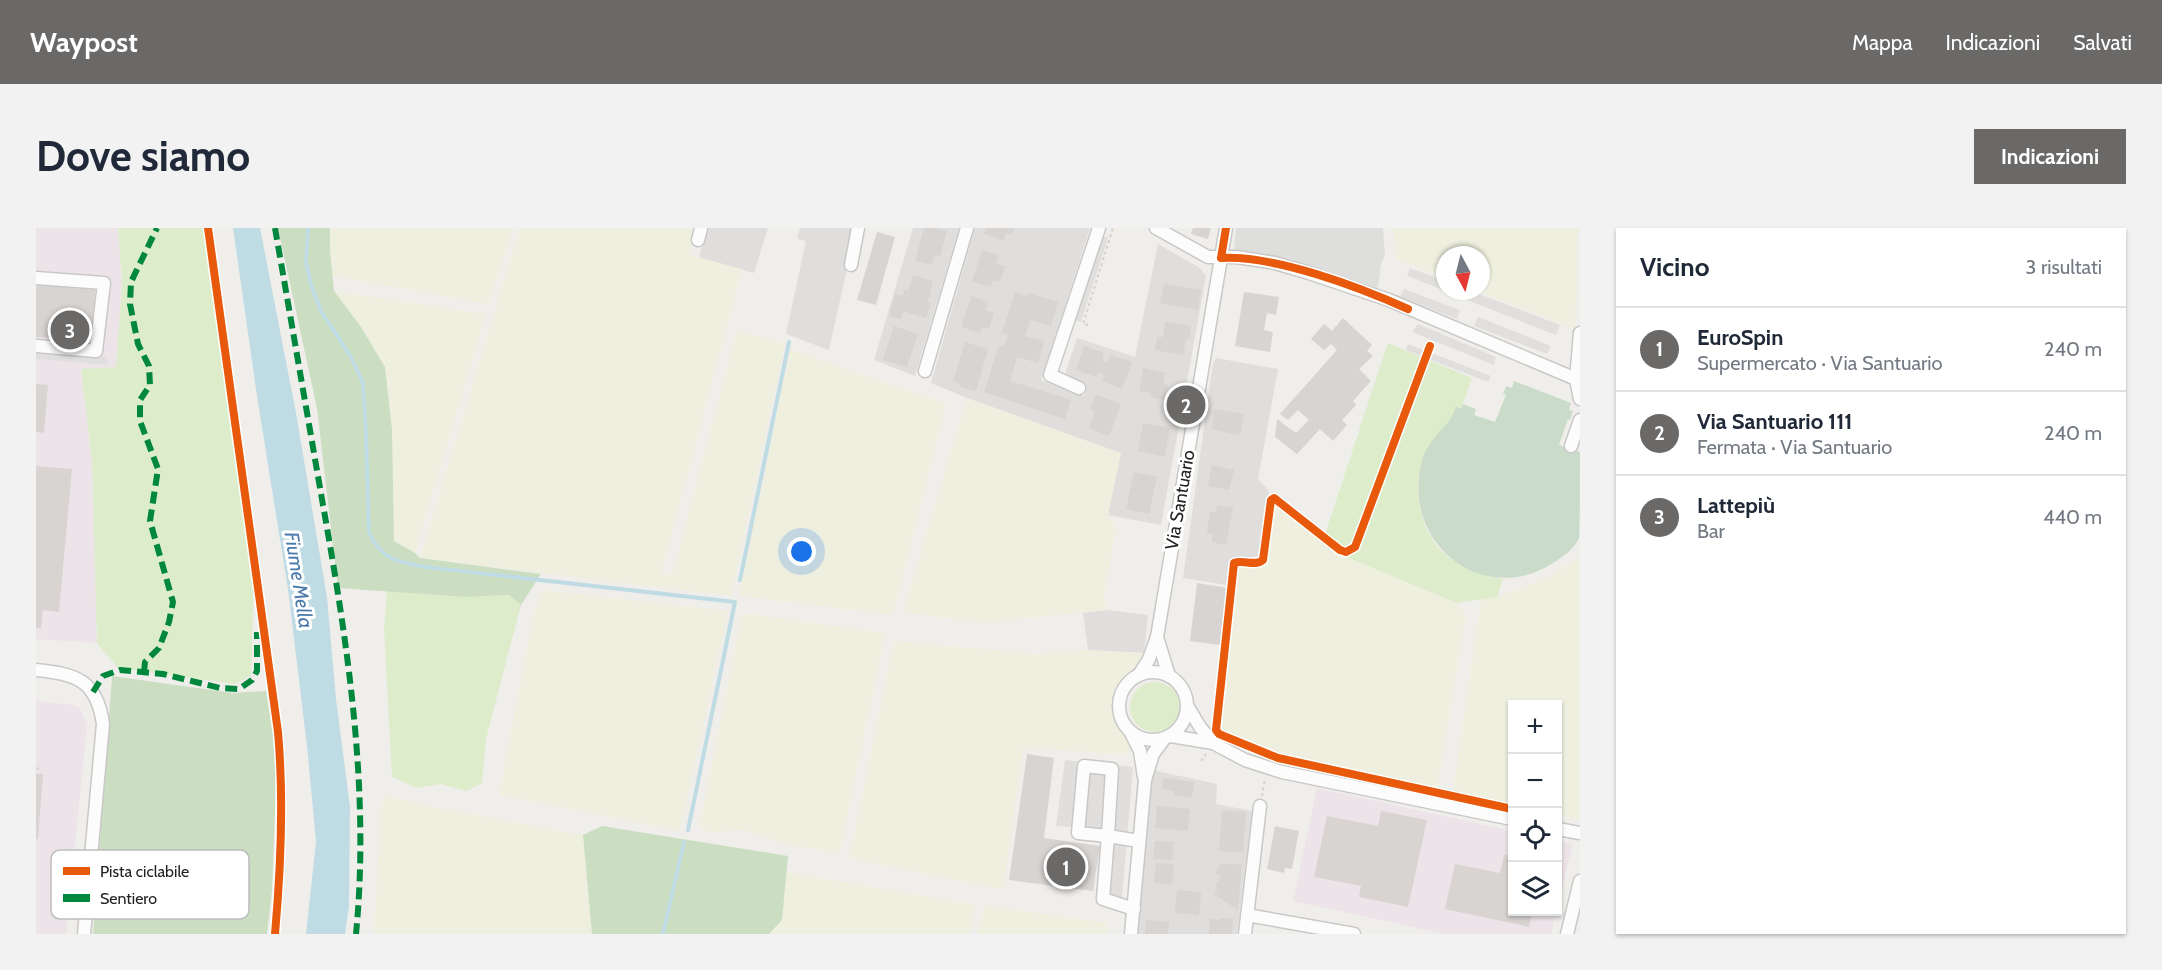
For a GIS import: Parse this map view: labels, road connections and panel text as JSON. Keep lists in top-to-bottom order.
{
  "streets": {
    "street": ["Via Santuario"]
  },
  "water": ["Fiume Mella"],
  "legend": ["Pista ciclabile", "Sentiero"],
  "north": "bottom",
  "page": {
    "header": "Waypost",
    "nav": ["Mappa", "Indicazioni", "Salvati"],
    "buttons": "Indicazioni",
    "title": "Dove siamo",
    "heading": ["Vicino", "3 risultati"],
    "list": [
      {
        "mark": "1",
        "name": "EuroSpin",
        "note": "Supermercato · Via Santuario",
        "value": "240 m"
      },
      {
        "mark": "2",
        "name": "Via Santuario 111",
        "note": "Fermata · Via Santuario",
        "value": "240 m"
      },
      {
        "mark": "3",
        "name": "Lattepiù",
        "note": "Bar",
        "value": "440 m"
      }
    ],
    "pins": ["3", "2", "1"],
    "map_buttons": ["+", "−"]
  }
}
